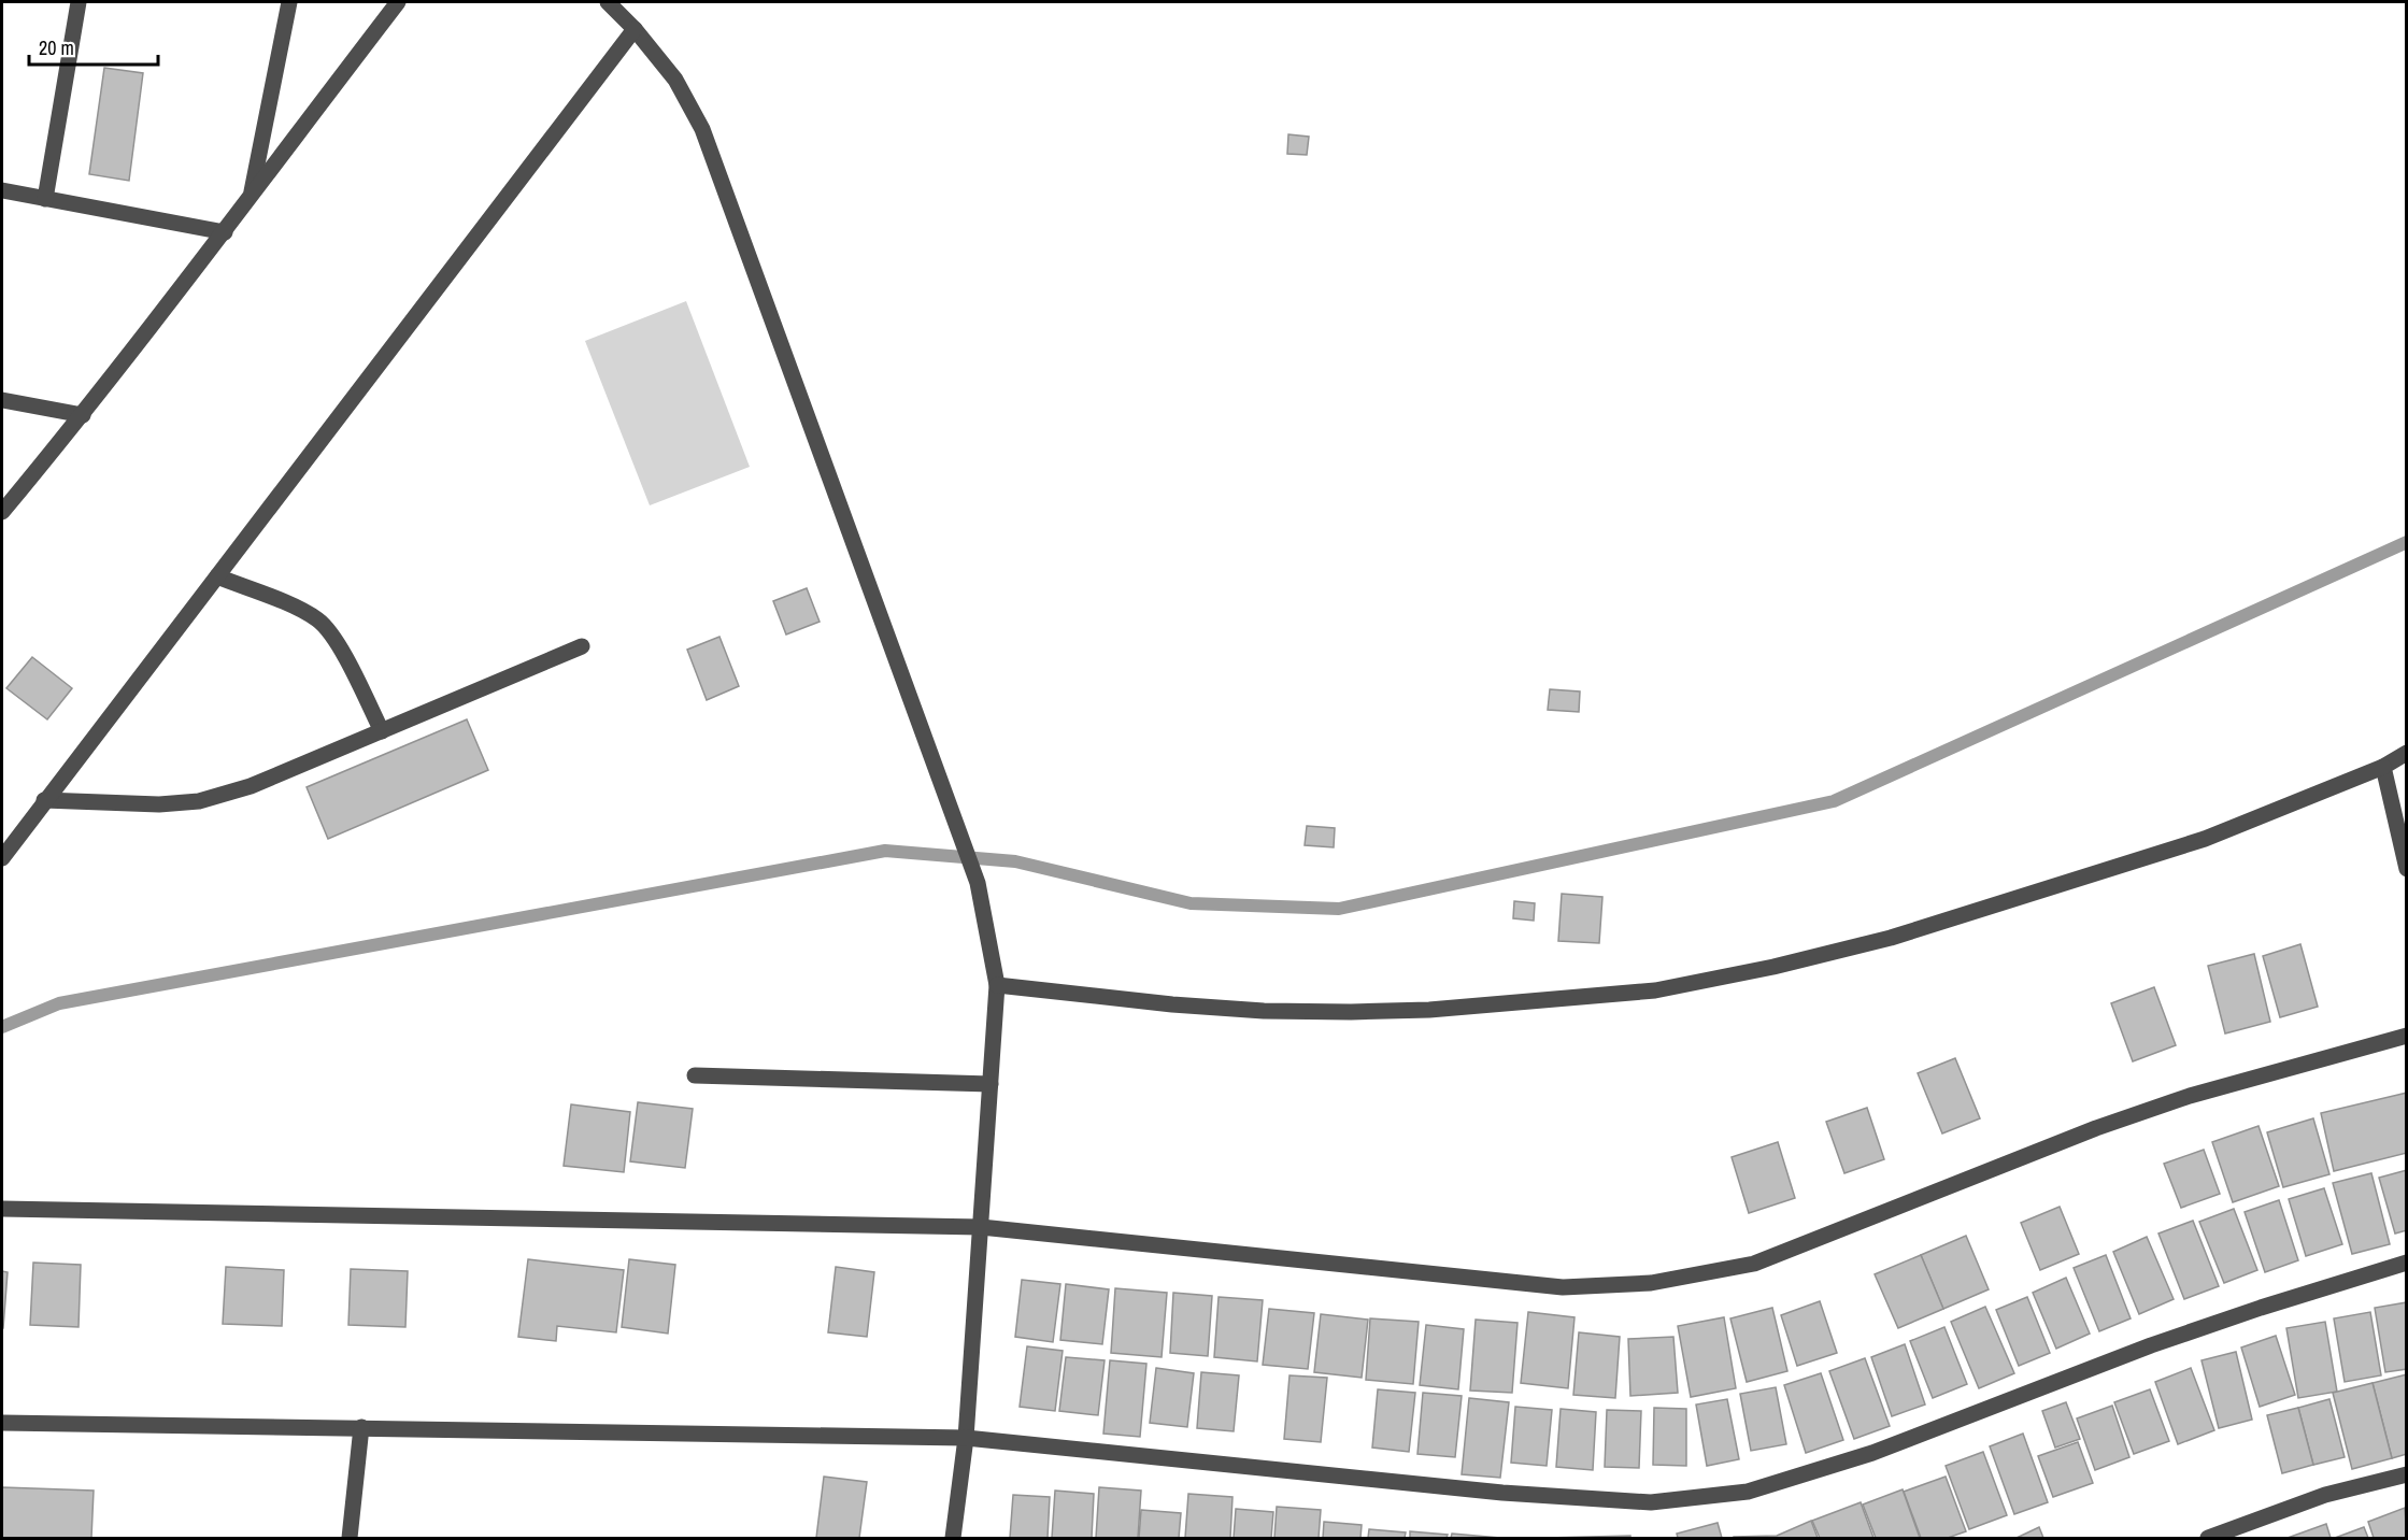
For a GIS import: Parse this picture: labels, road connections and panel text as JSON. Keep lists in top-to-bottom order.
{
  "scale_bar": "20 m"
}
